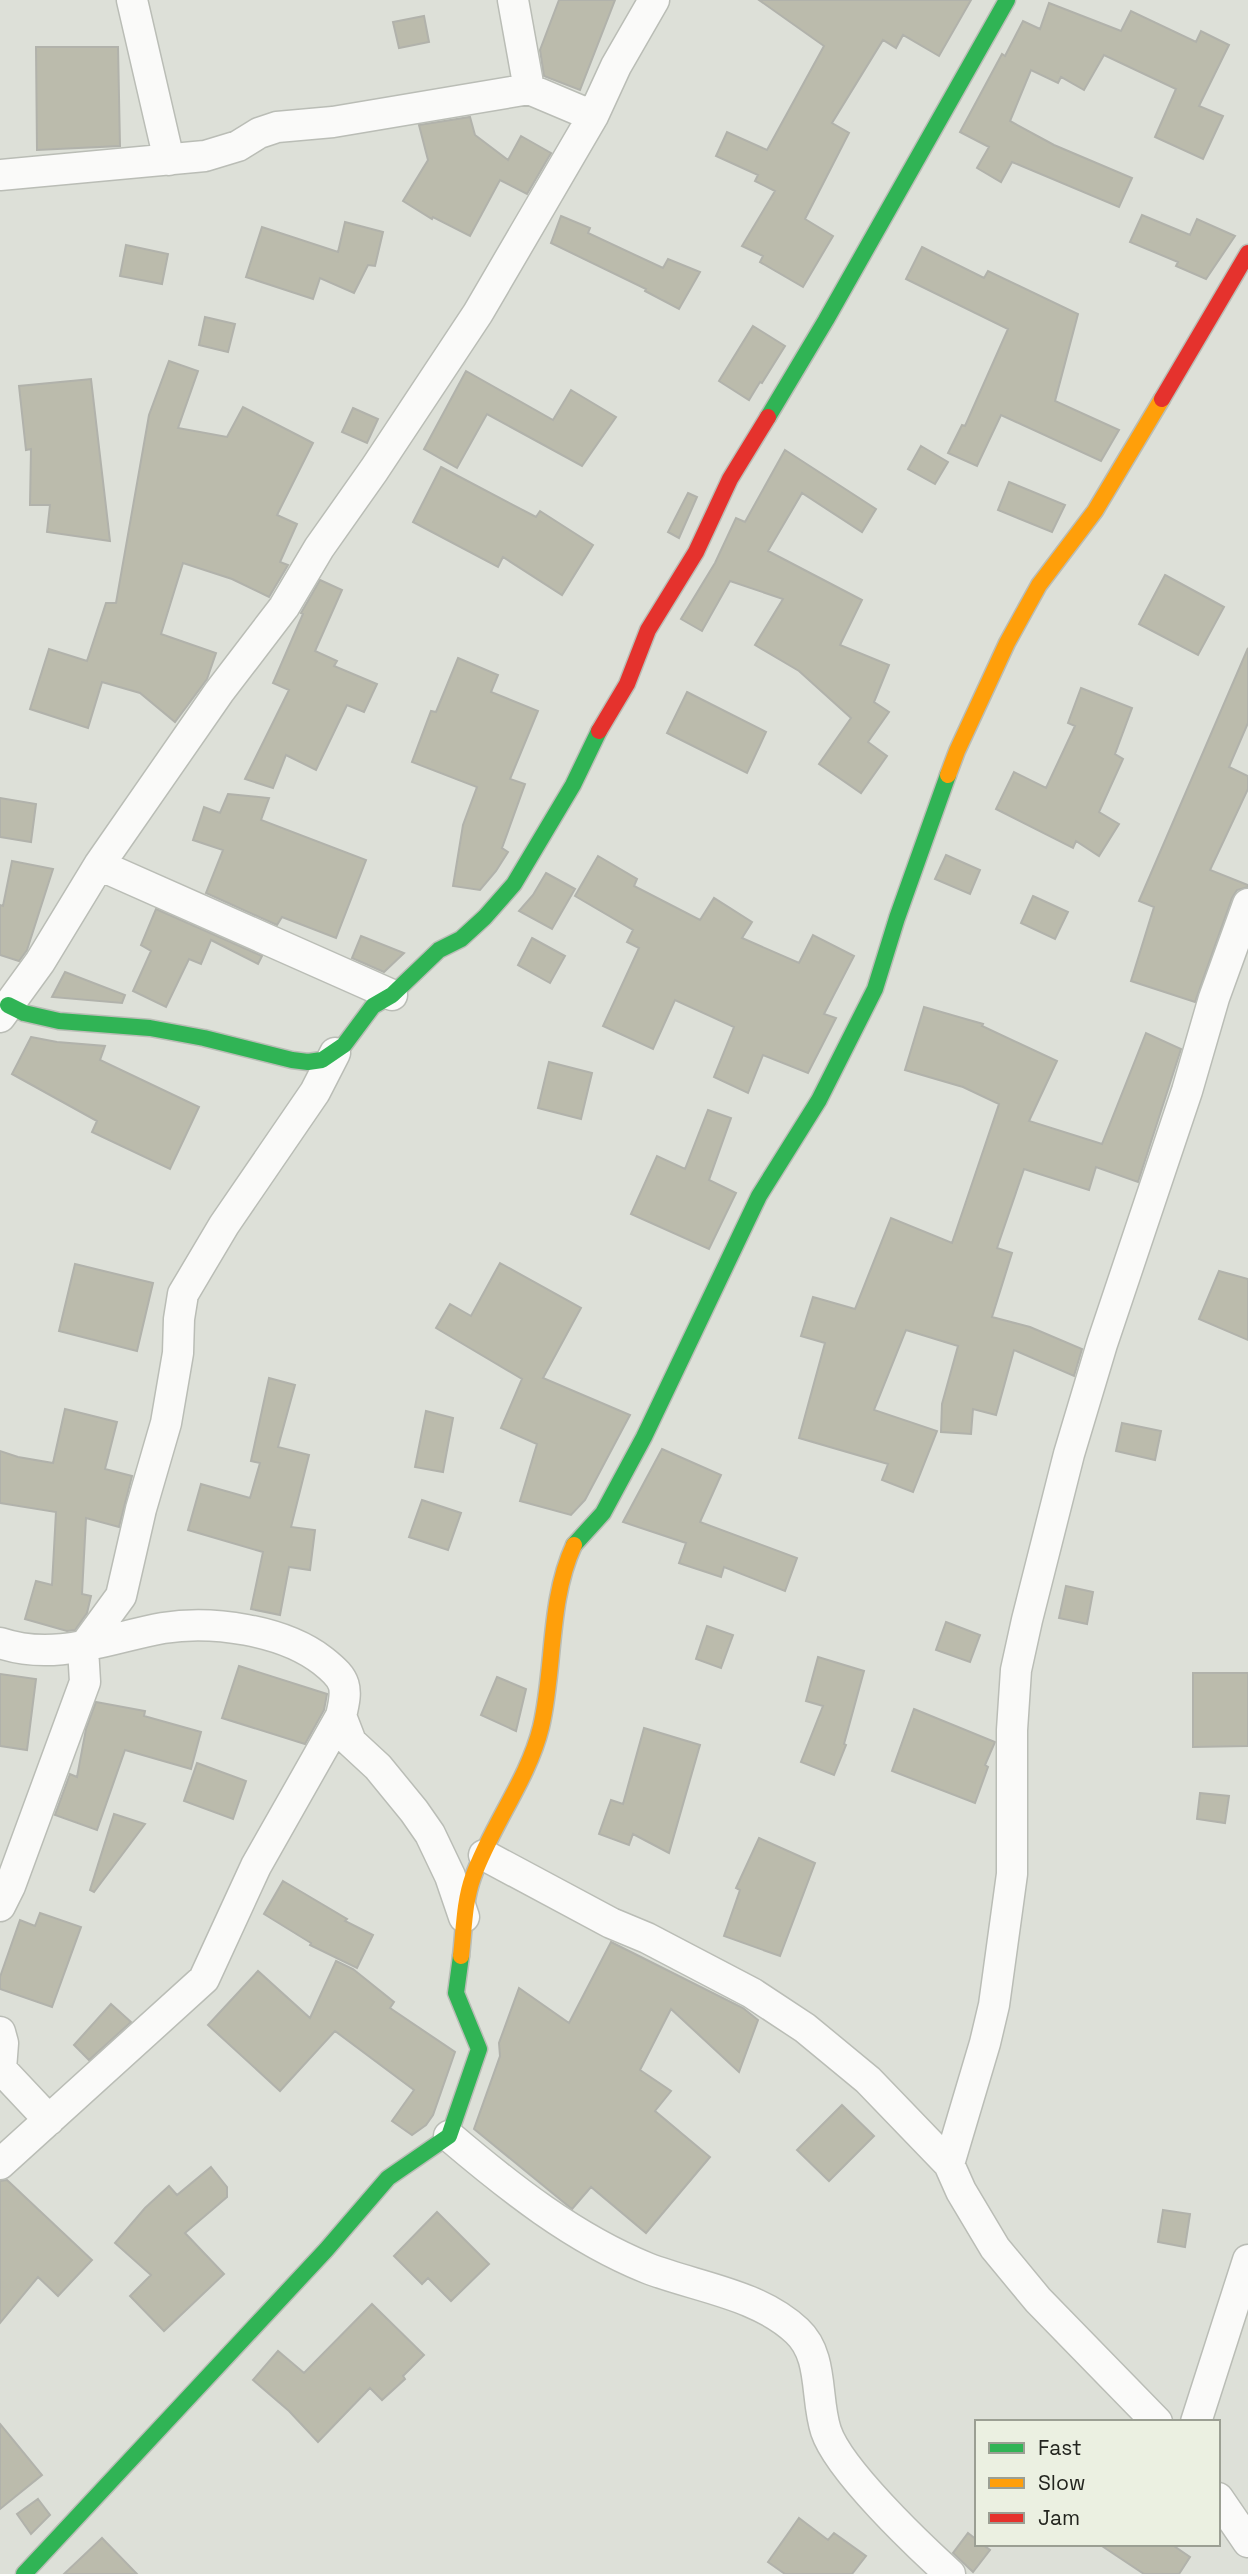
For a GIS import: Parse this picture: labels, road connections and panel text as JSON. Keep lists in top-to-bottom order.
{
  "legend": ["Fast", "Slow", "Jam"]
}
